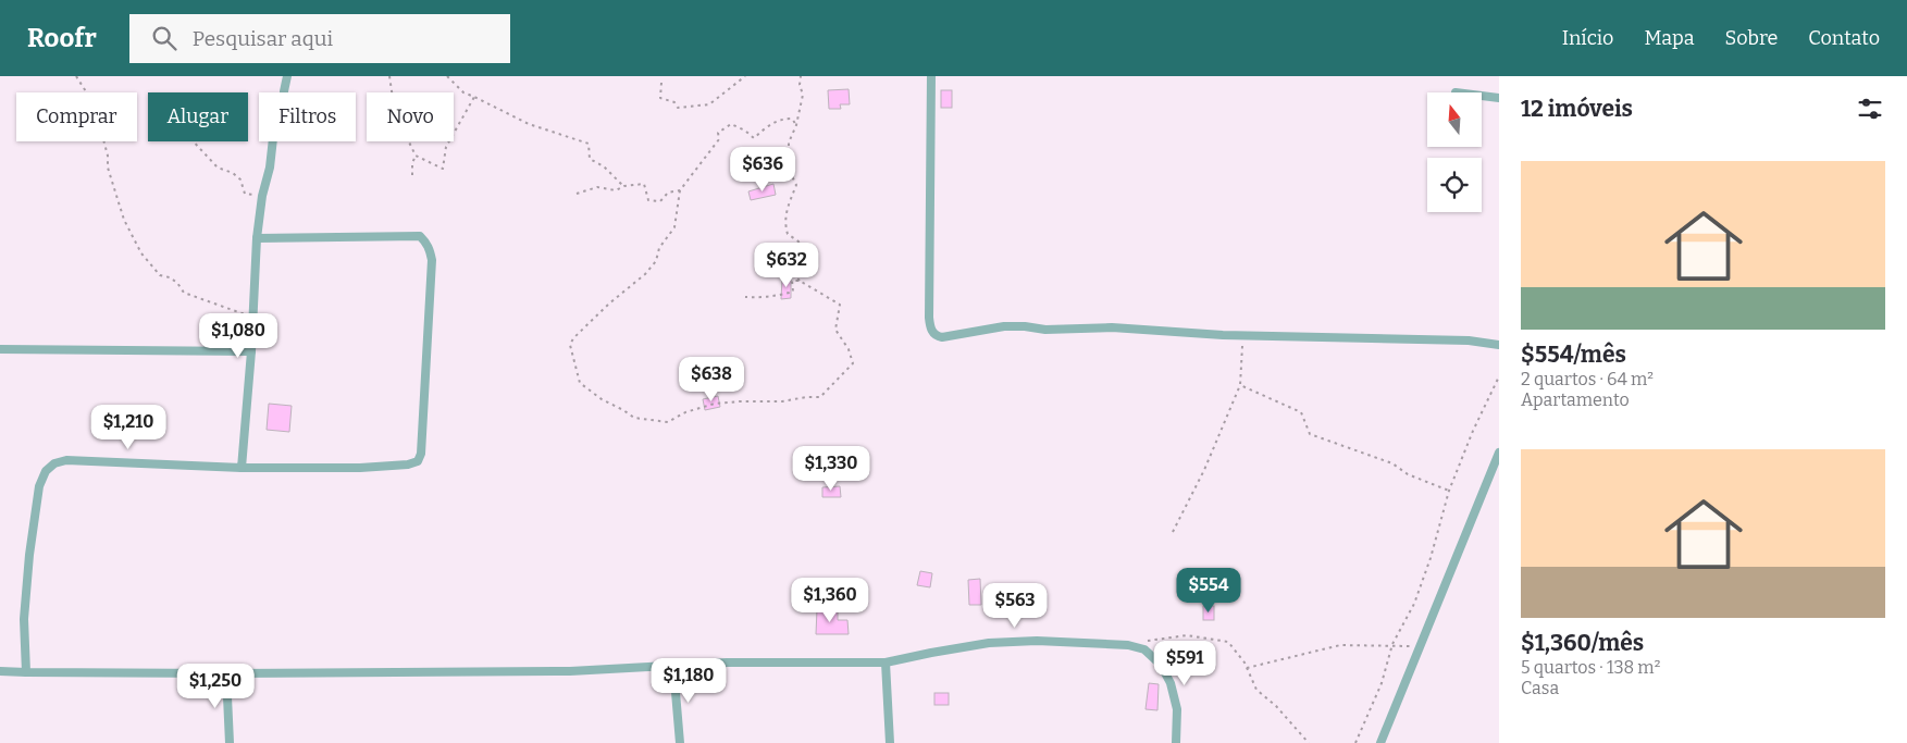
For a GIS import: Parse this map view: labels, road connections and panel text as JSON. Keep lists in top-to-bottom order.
{
  "north": "top",
  "page": {
    "header": "Roofr",
    "search": "Pesquisar aqui",
    "nav": [
      "Início",
      "Mapa",
      "Sobre",
      "Contato"
    ],
    "heading": "12 imóveis",
    "chip": [
      "Comprar",
      "Alugar",
      "Filtros",
      "Novo"
    ],
    "list": [
      {
        "name": "$554/mês",
        "note": "2 quartos · 64 m² · Apartamento"
      },
      {
        "name": "$1,360/mês",
        "note": "5 quartos · 138 m² · Casa"
      }
    ],
    "price": [
      "$636",
      "$632",
      "$1,080",
      "$638",
      "$1,210",
      "$1,330",
      "$554",
      "$1,360",
      "$563",
      "$591",
      "$1,180",
      "$1,250"
    ]
  }
}
